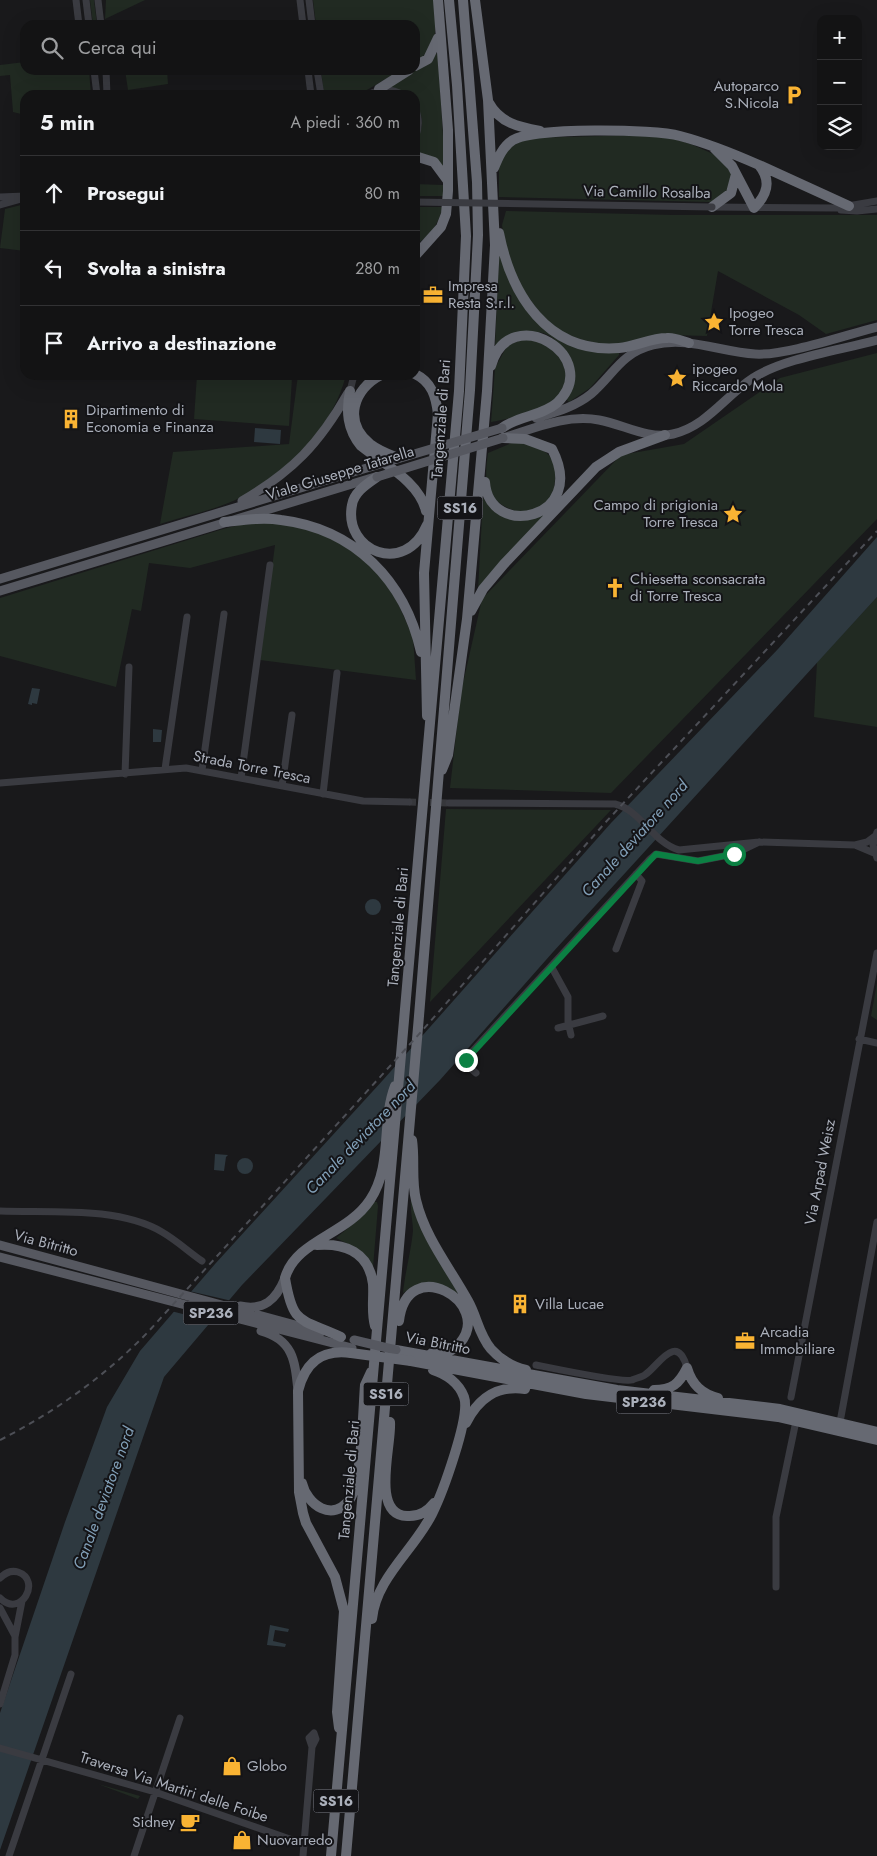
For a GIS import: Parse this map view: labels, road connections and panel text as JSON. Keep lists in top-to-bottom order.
{
  "streets": {
    "highway": [
      "Tangenziale di Bari",
      "SS16",
      "Via Bitritto",
      "SP236"
    ],
    "main road": ["Viale Giuseppe Tatarella"],
    "street": [
      "Via Camillo Rosalba",
      "Strada Torre Tresca",
      "Via Arpad Weisz",
      "Traversa Via Martiri delle Foibe"
    ]
  },
  "crossings": [
    ["Tangenziale di Bari", "SS16"],
    ["Tangenziale di Bari", "Via Bitritto"]
  ],
  "water": ["Canale deviatore nord"],
  "places": {
    "parking": ["Autoparco S.Nicola"],
    "office": ["Impresa Resta S.r.l.", "Arcadia Immobiliare"],
    "place": ["Ipogeo Torre Tresca", "ipogeo Riccardo Mola", "Campo di prigionia Torre Tresca"],
    "building": ["Dipartimento di Economia e Finanza", "Villa Lucae"],
    "church": ["Chiesetta sconsacrata di Torre Tresca"],
    "shop": ["Globo", "Nuovarredo"],
    "cafe": ["Sidney"]
  },
  "page": {
    "map_buttons": ["+", "−"],
    "search": "Cerca qui",
    "heading": ["5 min", "A piedi · 360 m"],
    "list": [
      ["Prosegui", "80 m"],
      ["Svolta a sinistra", "280 m"],
      "Arrivo a destinazione"
    ]
  }
}
